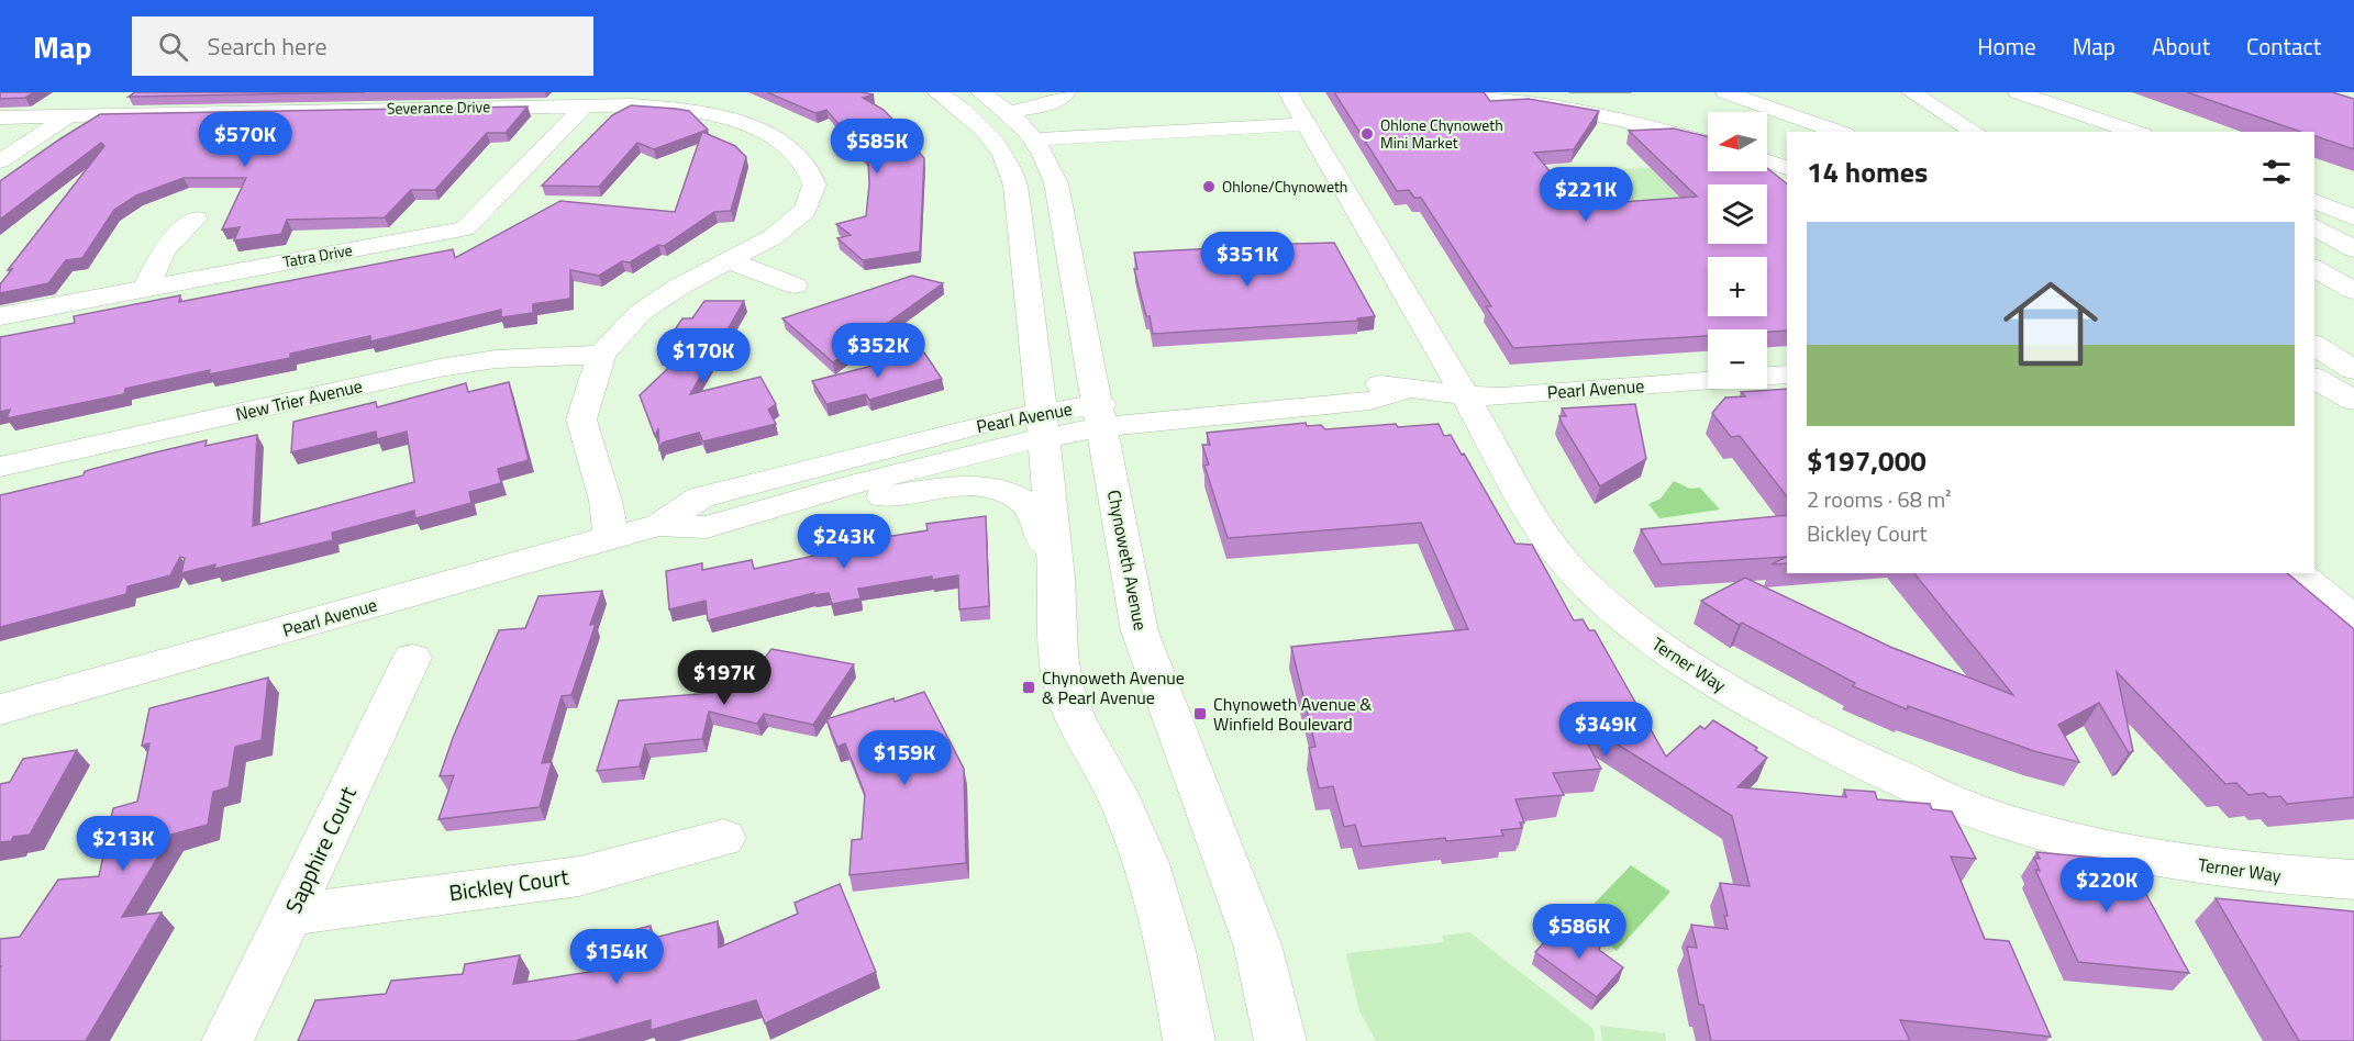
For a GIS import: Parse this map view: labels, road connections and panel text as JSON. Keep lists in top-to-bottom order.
{
  "streets": {
    "main road": [
      "Severance Drive",
      "Tatra Drive",
      "Pearl Avenue",
      "New Trier Avenue",
      "Chynoweth Avenue",
      "Terner Way",
      "Sapphire Court",
      "Bickley Court"
    ]
  },
  "crossings": [
    ["Severance Drive", "Tatra Drive"],
    ["Severance Drive", "Pearl Avenue"],
    ["Severance Drive", "New Trier Avenue"],
    ["Pearl Avenue", "Chynoweth Avenue"],
    ["Pearl Avenue", "Terner Way"],
    ["Sapphire Court", "Bickley Court"]
  ],
  "places": {
    "other": ["Ohlone Chynoweth Mini Market", "Ohlone/Chynoweth"],
    "transit": ["Chynoweth Avenue & Pearl Avenue", "Chynoweth Avenue & Winfield Boulevard"]
  },
  "north": "left",
  "page": {
    "header": "Map",
    "search": "Search here",
    "nav": [
      "Home",
      "Map",
      "About",
      "Contact"
    ],
    "map_buttons": ["+", "−"],
    "price": [
      "$570K",
      "$585K",
      "$221K",
      "$351K",
      "$352K",
      "$170K",
      "$243K",
      "$197K",
      "$349K",
      "$159K",
      "$213K",
      "$220K",
      "$586K",
      "$154K"
    ],
    "heading": "14 homes",
    "list": [
      {
        "name": "$197,000",
        "note": "2 rooms · 68 m² · Bickley Court"
      }
    ]
  }
}
